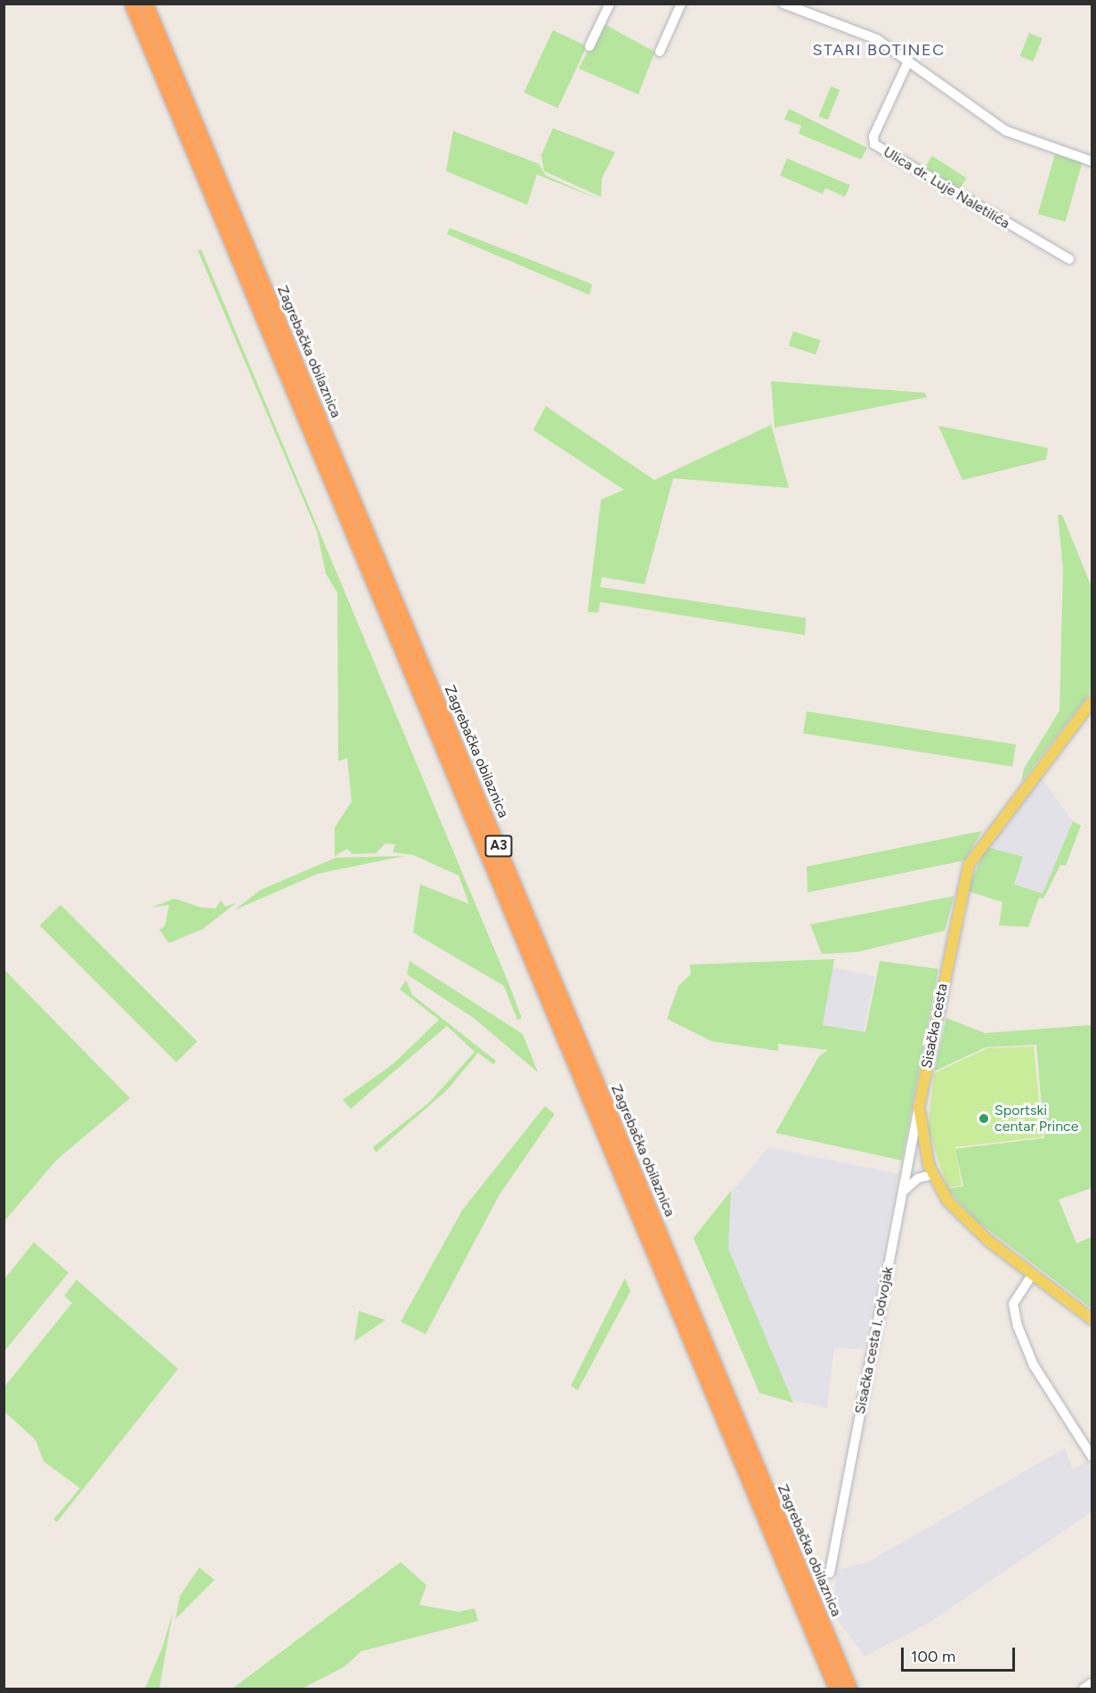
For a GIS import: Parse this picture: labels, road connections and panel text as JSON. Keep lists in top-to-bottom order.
{
  "streets": {
    "highway": ["Zagrebačka obilaznica", "A3"],
    "main road": ["Sisačka cesta"],
    "street": ["Ulica dr. Luje Naletilića", "Sisačka cesta I. odvojak"]
  },
  "crossings": [
    ["Sisačka cesta", "Sisačka cesta I. odvojak"]
  ],
  "districts": ["STARI BOTINEC"],
  "places": ["Sportski centar Prince"],
  "scale_bar": "100 m"
}
